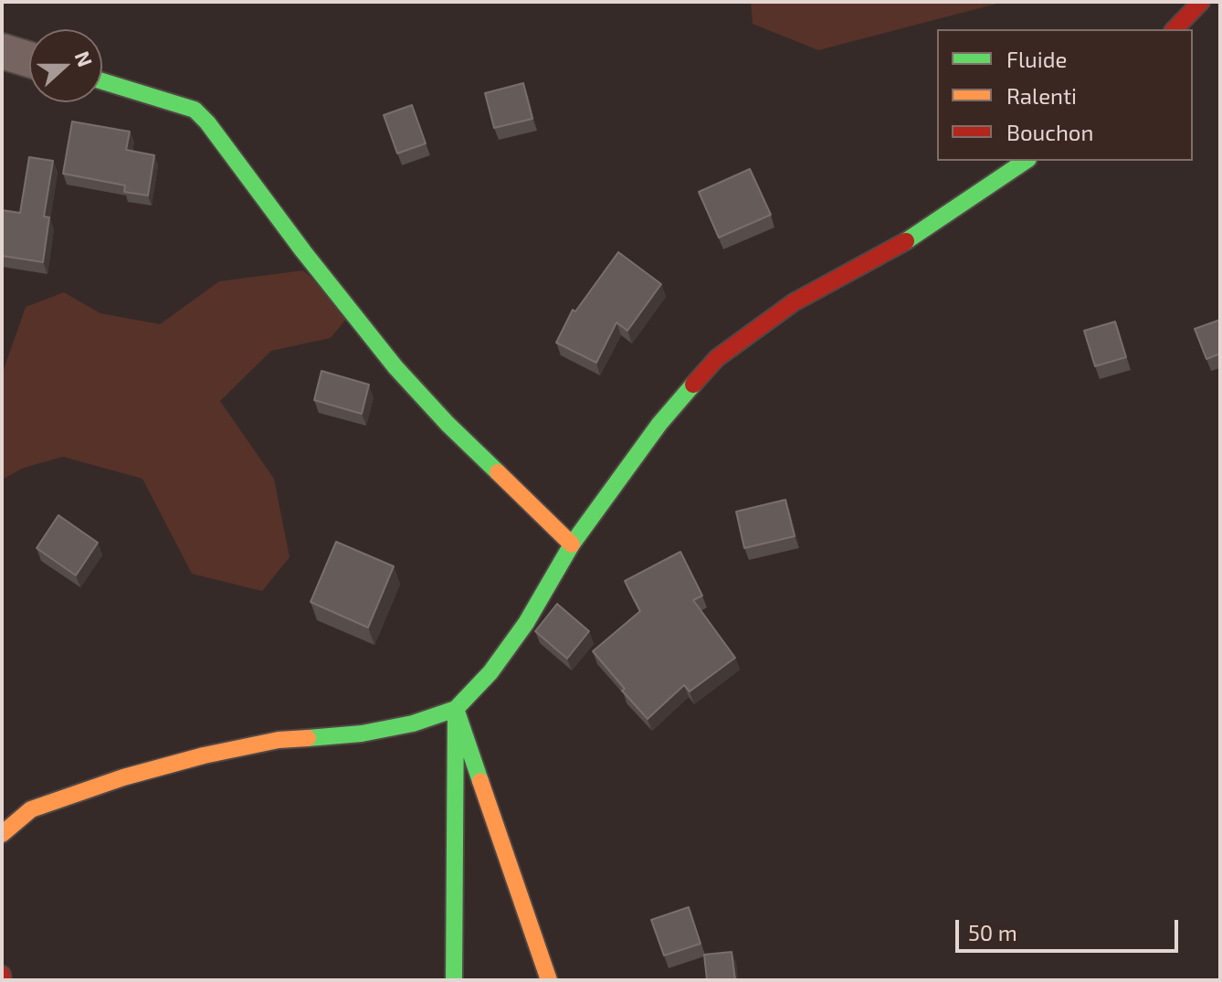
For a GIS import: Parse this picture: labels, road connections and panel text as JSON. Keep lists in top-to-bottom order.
{
  "legend": ["Fluide", "Ralenti", "Bouchon"],
  "scale_bar": "50 m",
  "north": "right"
}
